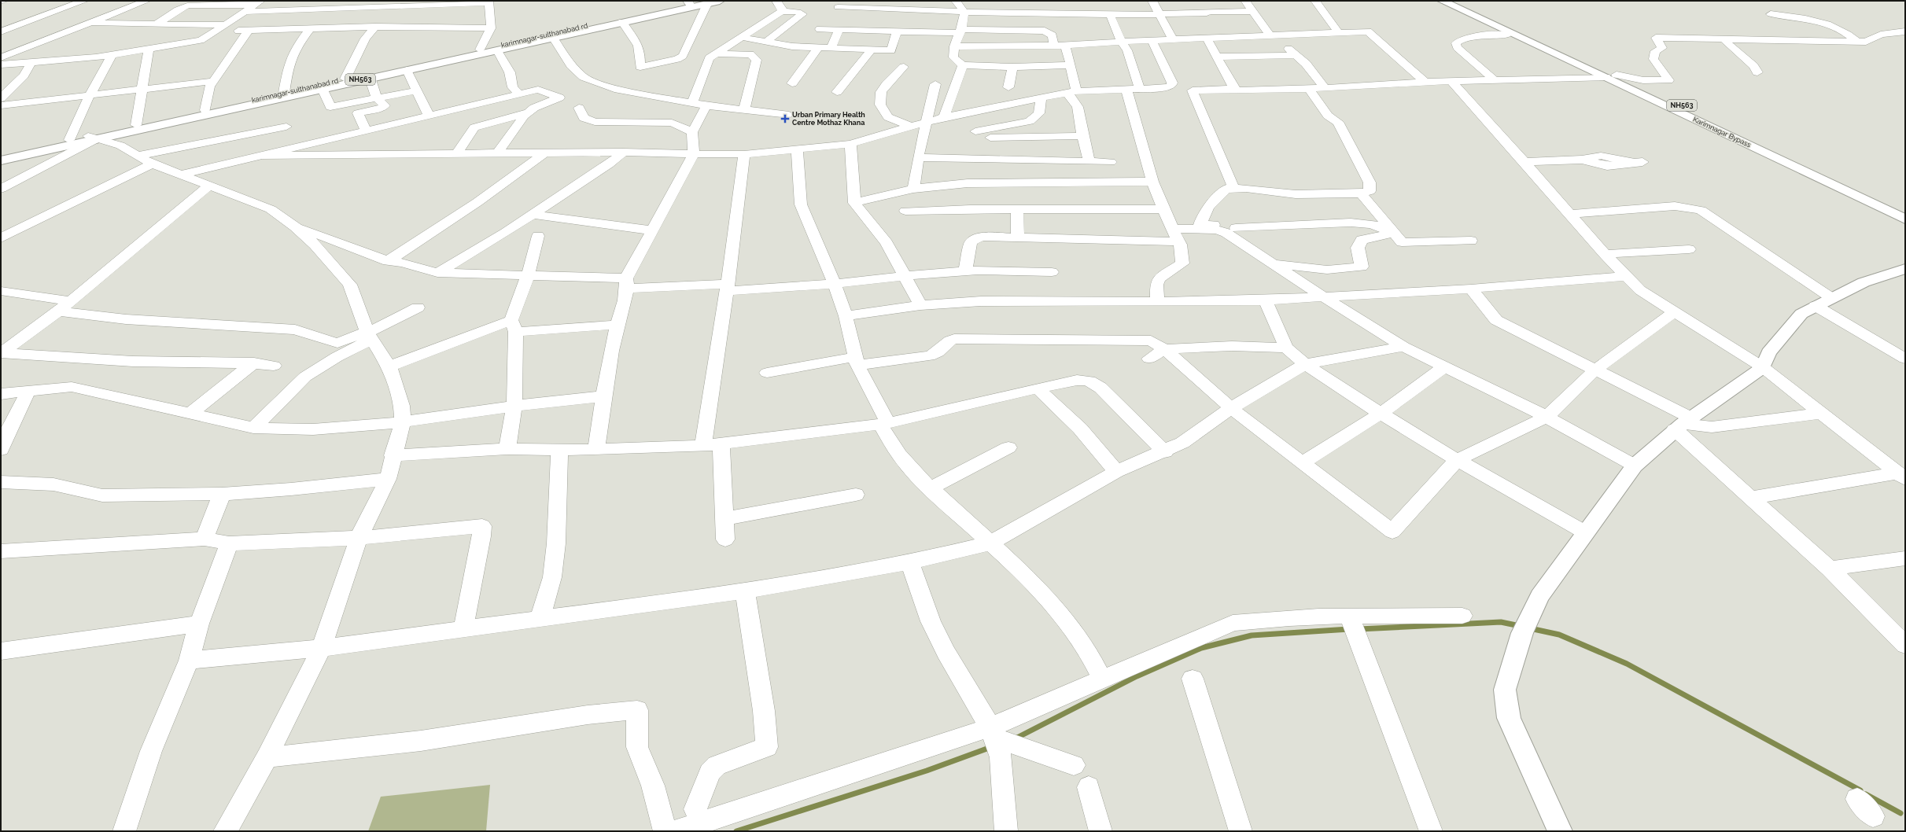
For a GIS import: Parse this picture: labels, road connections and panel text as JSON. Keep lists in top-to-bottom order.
{
  "streets": {
    "main road": ["karimnagar-sulthanabad rd", "NH563", "Karimnagar Bypass"]
  },
  "crossings": [
    ["karimnagar-sulthanabad rd", "NH563"],
    ["NH563", "Karimnagar Bypass"]
  ],
  "places": {
    "health": ["Urban Primary Health Centre Mothaz Khana"]
  }
}
